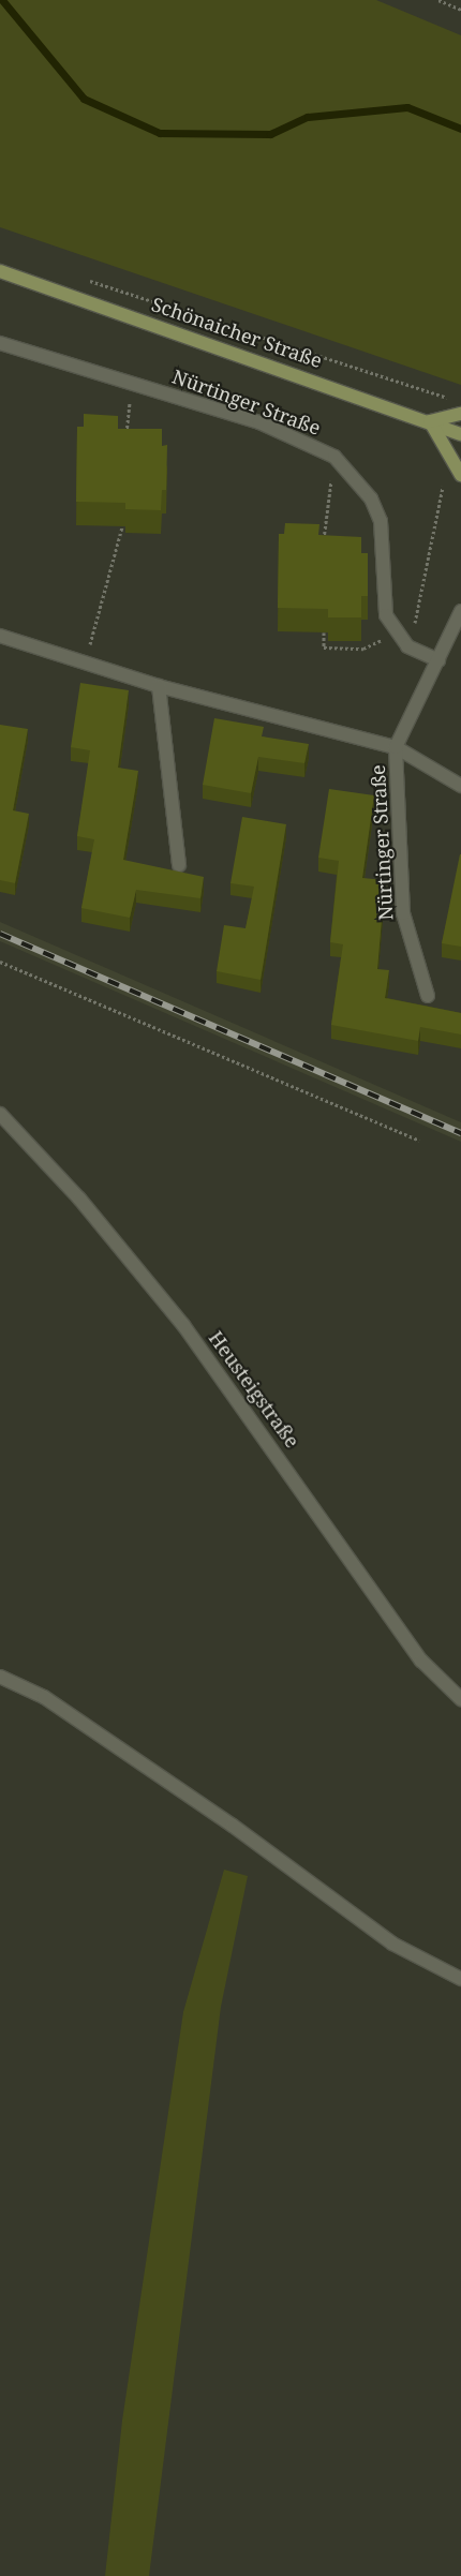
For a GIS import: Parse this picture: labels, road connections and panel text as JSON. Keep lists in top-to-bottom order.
{
  "streets": {
    "main road": ["Schönaicher Straße"],
    "street": ["Nürtinger Straße", "Heusteigstraße"]
  }
}
